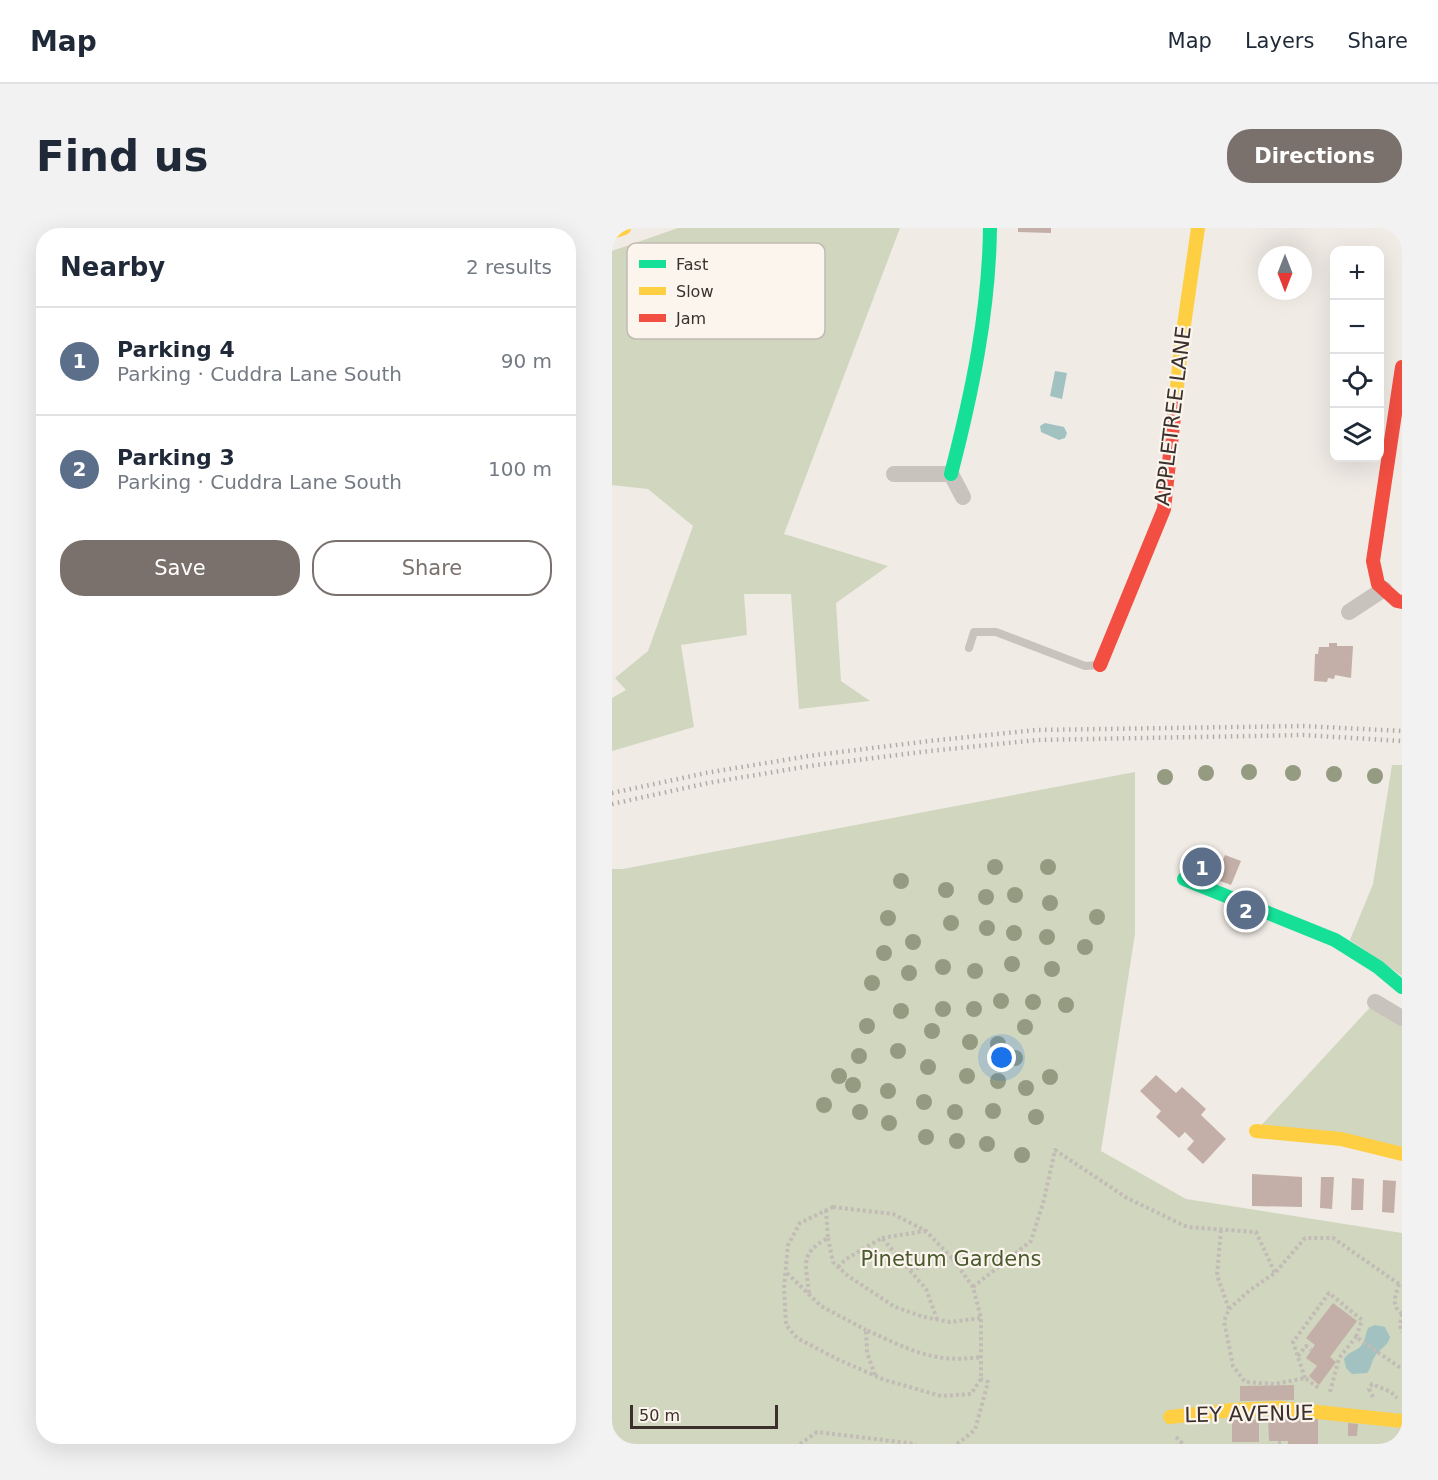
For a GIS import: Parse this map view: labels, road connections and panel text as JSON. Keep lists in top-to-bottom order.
{
  "streets": {
    "street": ["APPLETREE LANE", "LEY AVENUE"]
  },
  "parks": ["Pinetum Gardens"],
  "legend": ["Fast", "Slow", "Jam"],
  "scale_bar": "50 m",
  "north": "bottom",
  "page": {
    "header": "Map",
    "nav": ["Map", "Layers", "Share"],
    "buttons": [
      "Directions",
      ["Save", "Share"]
    ],
    "title": "Find us",
    "heading": ["Nearby", "2 results"],
    "map_buttons": ["+", "−"],
    "list": [
      {
        "mark": "1",
        "name": "Parking 4",
        "note": "Parking · Cuddra Lane South",
        "value": "90 m"
      },
      {
        "mark": "2",
        "name": "Parking 3",
        "note": "Parking · Cuddra Lane South",
        "value": "100 m"
      }
    ],
    "pins": ["1", "2"],
    "scale": "50 m"
  }
}
